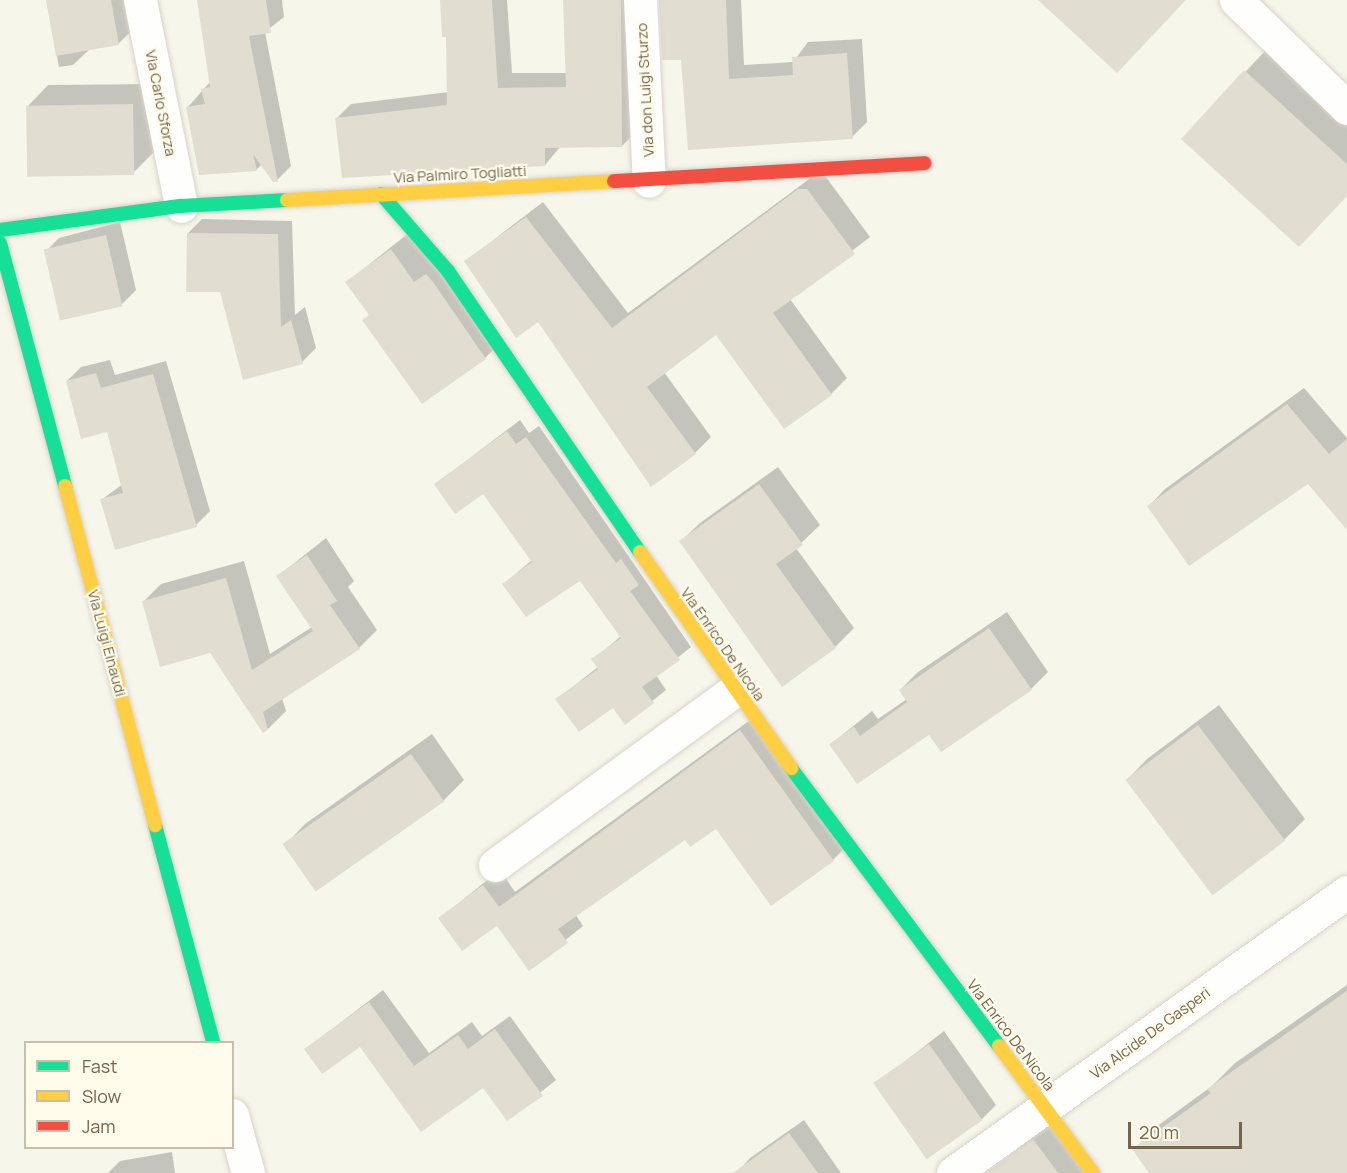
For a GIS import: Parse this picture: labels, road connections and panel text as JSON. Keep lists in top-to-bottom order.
{
  "streets": {
    "street": [
      "Via don Luigi Sturzo",
      "Via Carlo Sforza",
      "Via Palmiro Togliatti",
      "Via Luigi Einaudi",
      "Via Enrico De Nicola",
      "Via Alcide De Gasperi"
    ]
  },
  "crossings": [
    ["Via don Luigi Sturzo", "Via Palmiro Togliatti"],
    ["Via Carlo Sforza", "Via Palmiro Togliatti"],
    ["Via Palmiro Togliatti", "Via Enrico De Nicola"],
    ["Via Enrico De Nicola", "Via Alcide De Gasperi"]
  ],
  "legend": ["Fast", "Slow", "Jam"],
  "scale_bar": "20 m"
}
